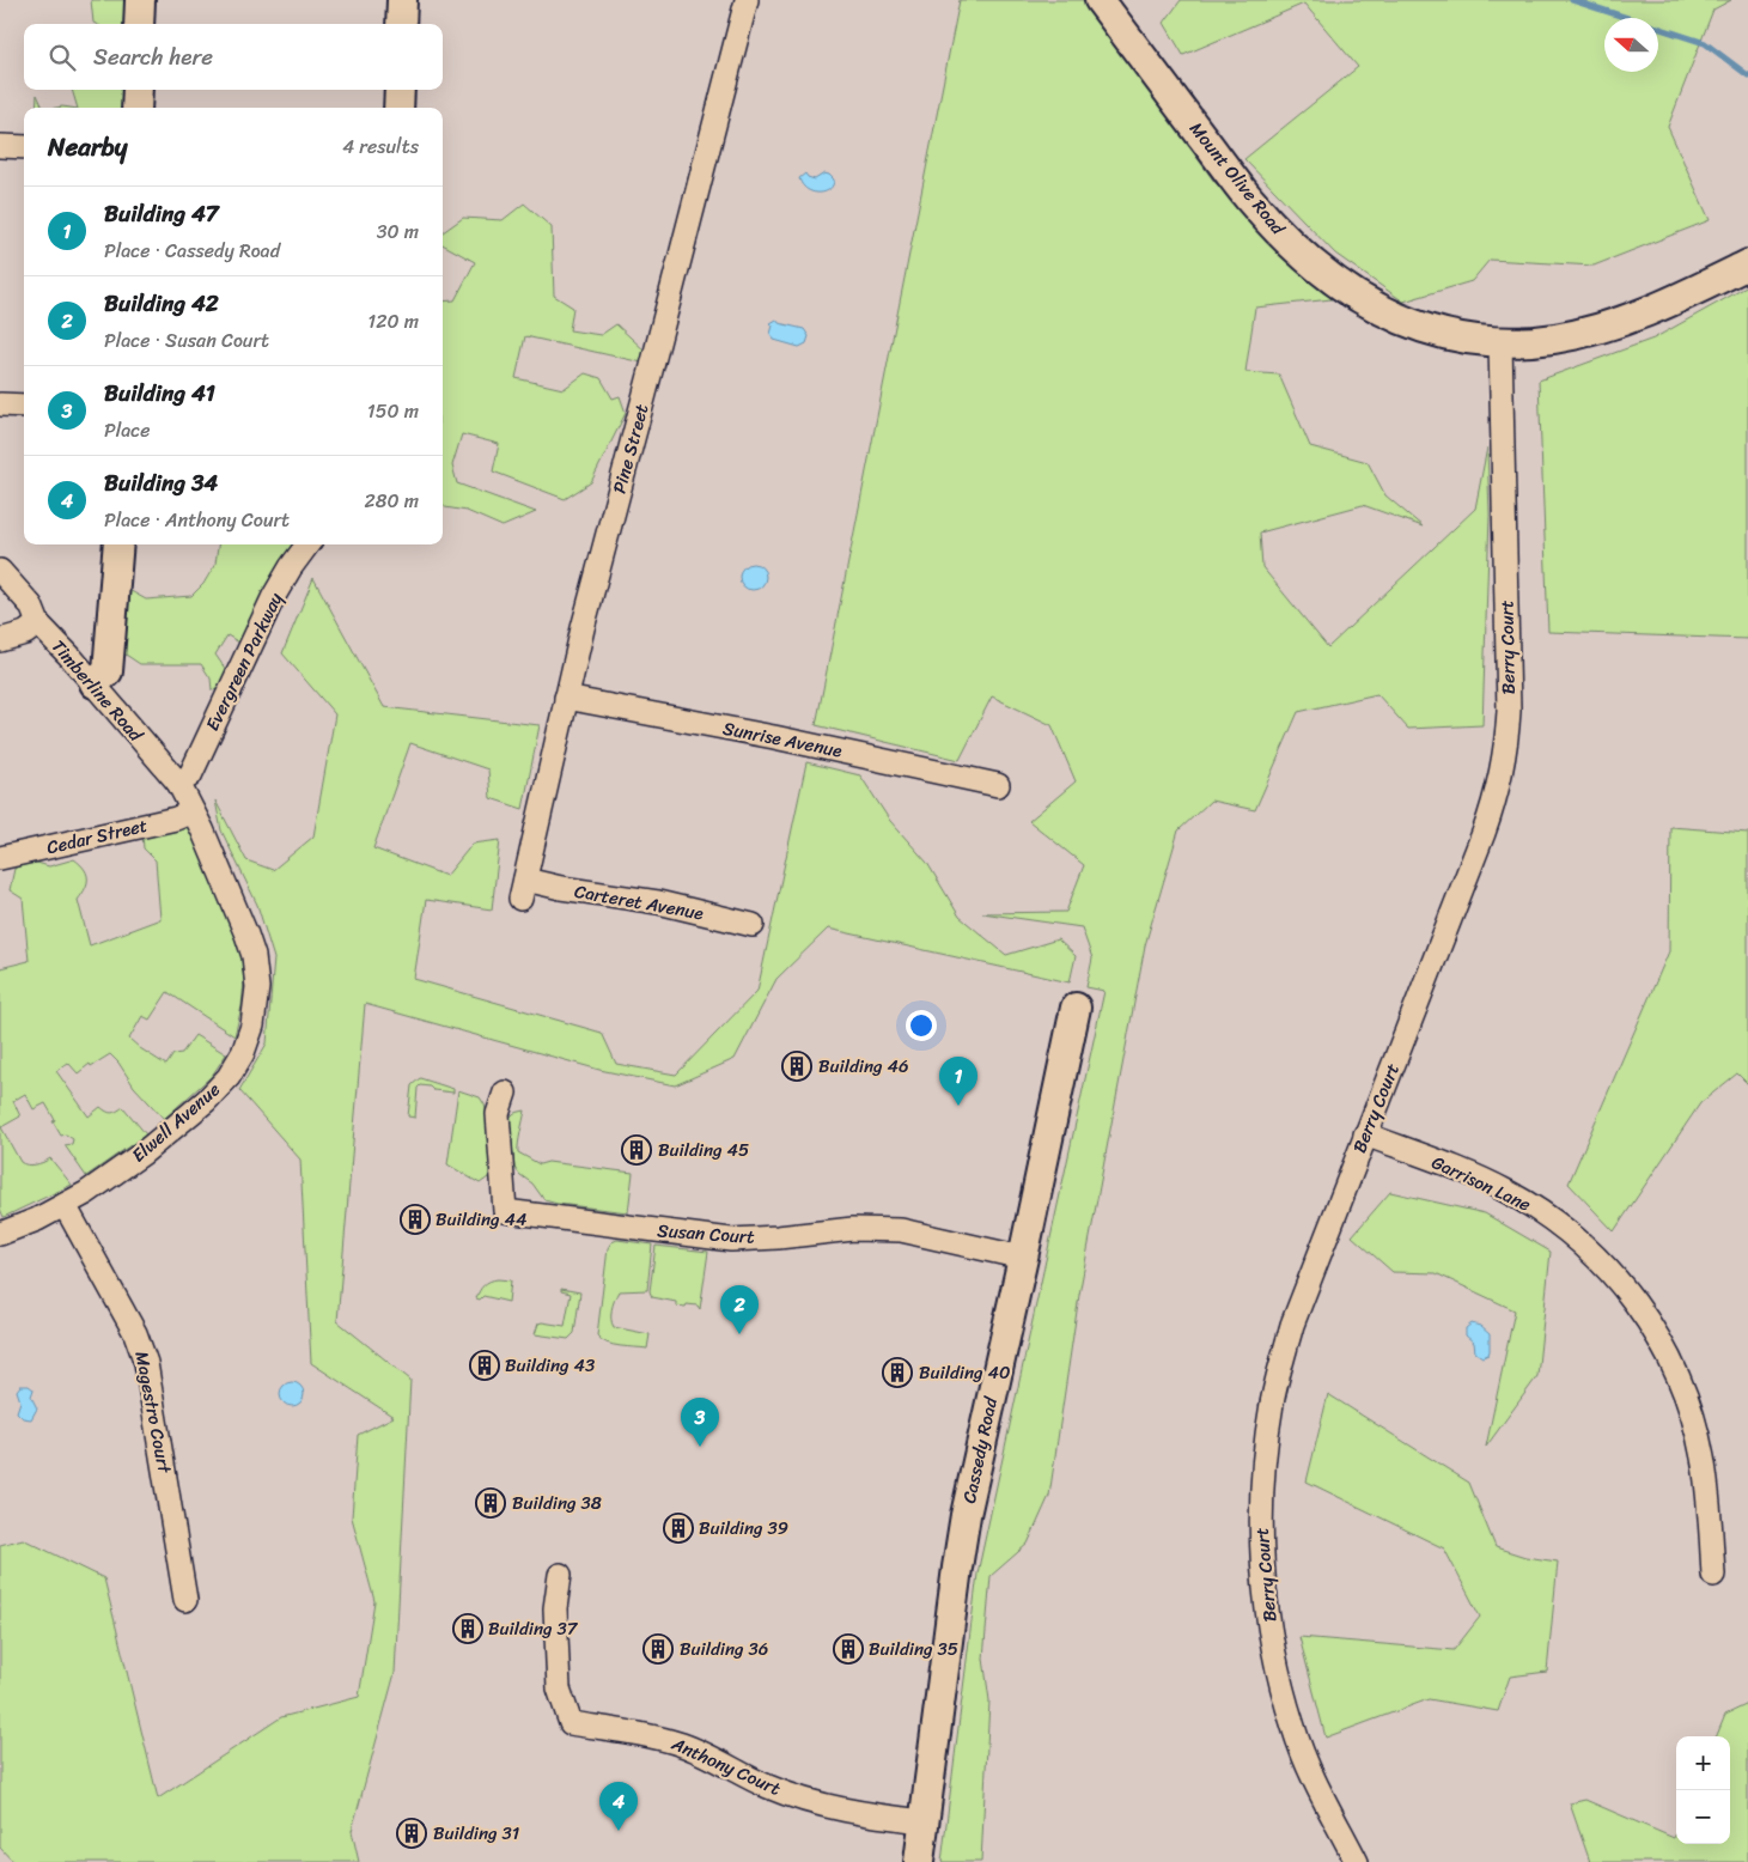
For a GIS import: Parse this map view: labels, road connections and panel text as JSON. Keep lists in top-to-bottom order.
{
  "streets": {
    "street": [
      "Mount Olive Road",
      "Pine Street",
      "Berry Court",
      "Evergreen Parkway",
      "Timberline Road",
      "Sunrise Avenue",
      "Cedar Street",
      "Carteret Avenue",
      "Elwell Avenue",
      "Garrison Lane",
      "Susan Court",
      "Magestro Court",
      "Cassedy Road",
      "Anthony Court"
    ]
  },
  "crossings": [
    ["Mount Olive Road", "Berry Court"],
    ["Pine Street", "Sunrise Avenue"],
    ["Pine Street", "Carteret Avenue"],
    ["Berry Court", "Garrison Lane"],
    ["Evergreen Parkway", "Timberline Road"],
    ["Timberline Road", "Cedar Street"],
    ["Timberline Road", "Elwell Avenue"],
    ["Cedar Street", "Elwell Avenue"],
    ["Elwell Avenue", "Magestro Court"],
    ["Susan Court", "Cassedy Road"],
    ["Cassedy Road", "Anthony Court"]
  ],
  "places": {
    "building": [
      "Building 46",
      "Building 45",
      "Building 44",
      "Building 43",
      "Building 40",
      "Building 38",
      "Building 39",
      "Building 37",
      "Building 36",
      "Building 35",
      "Building 31"
    ]
  },
  "north": "left",
  "page": {
    "search": "Search here",
    "heading": ["Nearby", "4 results"],
    "list": [
      {
        "mark": "1",
        "name": "Building 47",
        "note": "Place · Cassedy Road",
        "value": "30 m"
      },
      {
        "mark": "2",
        "name": "Building 42",
        "note": "Place · Susan Court",
        "value": "120 m"
      },
      {
        "mark": "3",
        "name": "Building 41",
        "note": "Place",
        "value": "150 m"
      },
      {
        "mark": "4",
        "name": "Building 34",
        "note": "Place · Anthony Court",
        "value": "280 m"
      }
    ],
    "pins": [
      "1",
      "2",
      "3",
      "4"
    ],
    "map_buttons": ["+", "−"]
  }
}
